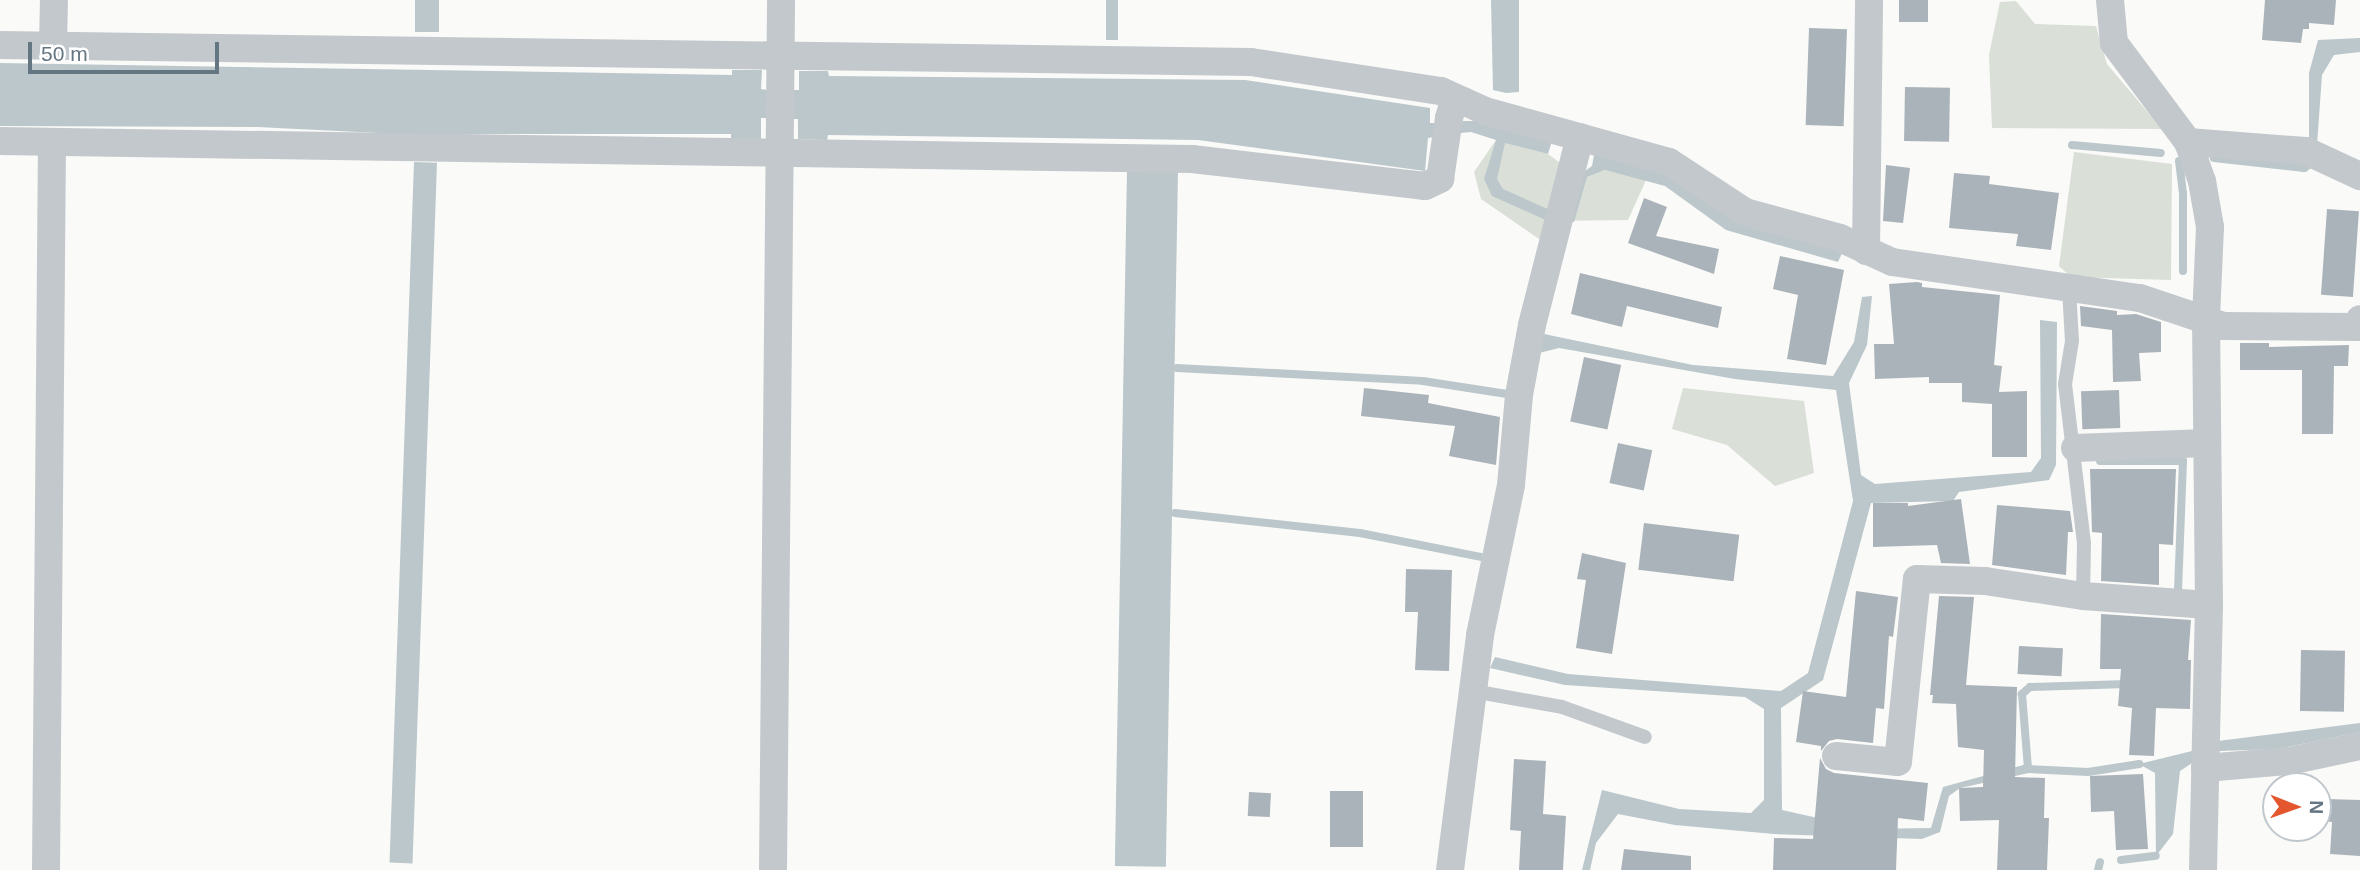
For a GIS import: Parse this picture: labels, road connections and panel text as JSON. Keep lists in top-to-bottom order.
{
  "scale_bar": "50 m",
  "north": "right"
}
